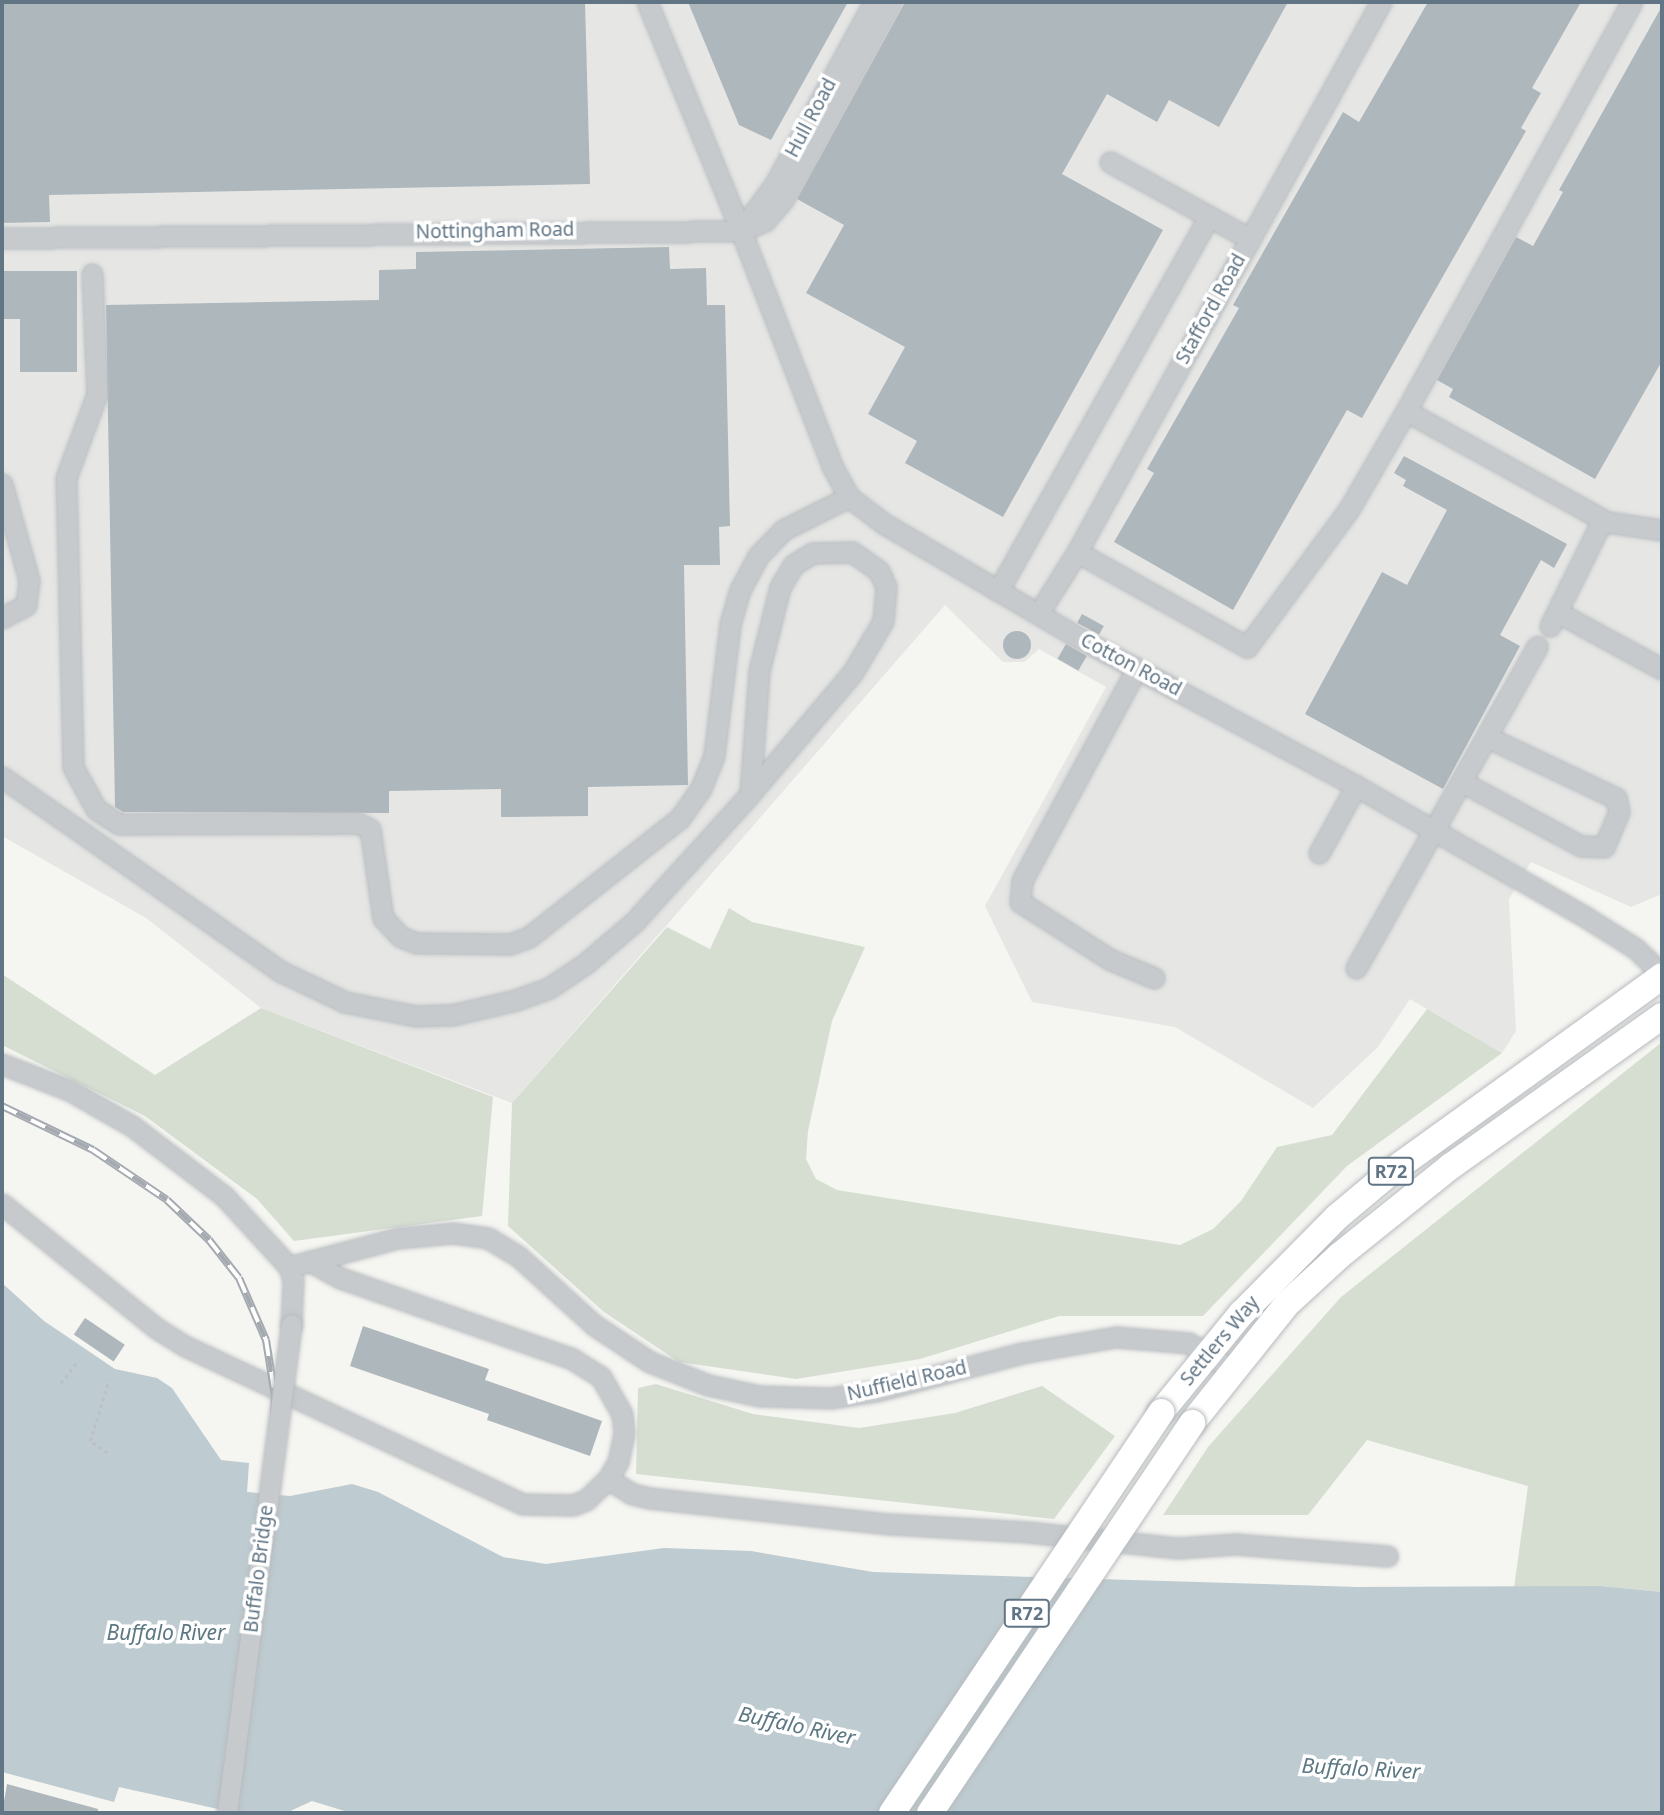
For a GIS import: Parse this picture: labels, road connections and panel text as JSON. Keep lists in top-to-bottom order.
{
  "streets": {
    "main road": ["R72", "Settlers Way"],
    "street": [
      "Hull Road",
      "Nottingham Road",
      "Stafford Road",
      "Cotton Road",
      "Nuffield Road",
      "Buffalo Bridge"
    ]
  },
  "crossings": [
    ["Hull Road", "Nottingham Road"],
    ["Stafford Road", "Cotton Road"],
    ["Cotton Road", "Settlers Way"],
    ["Settlers Way", "Nuffield Road"],
    ["Nuffield Road", "Buffalo Bridge"]
  ],
  "water": ["Buffalo River"]
}
